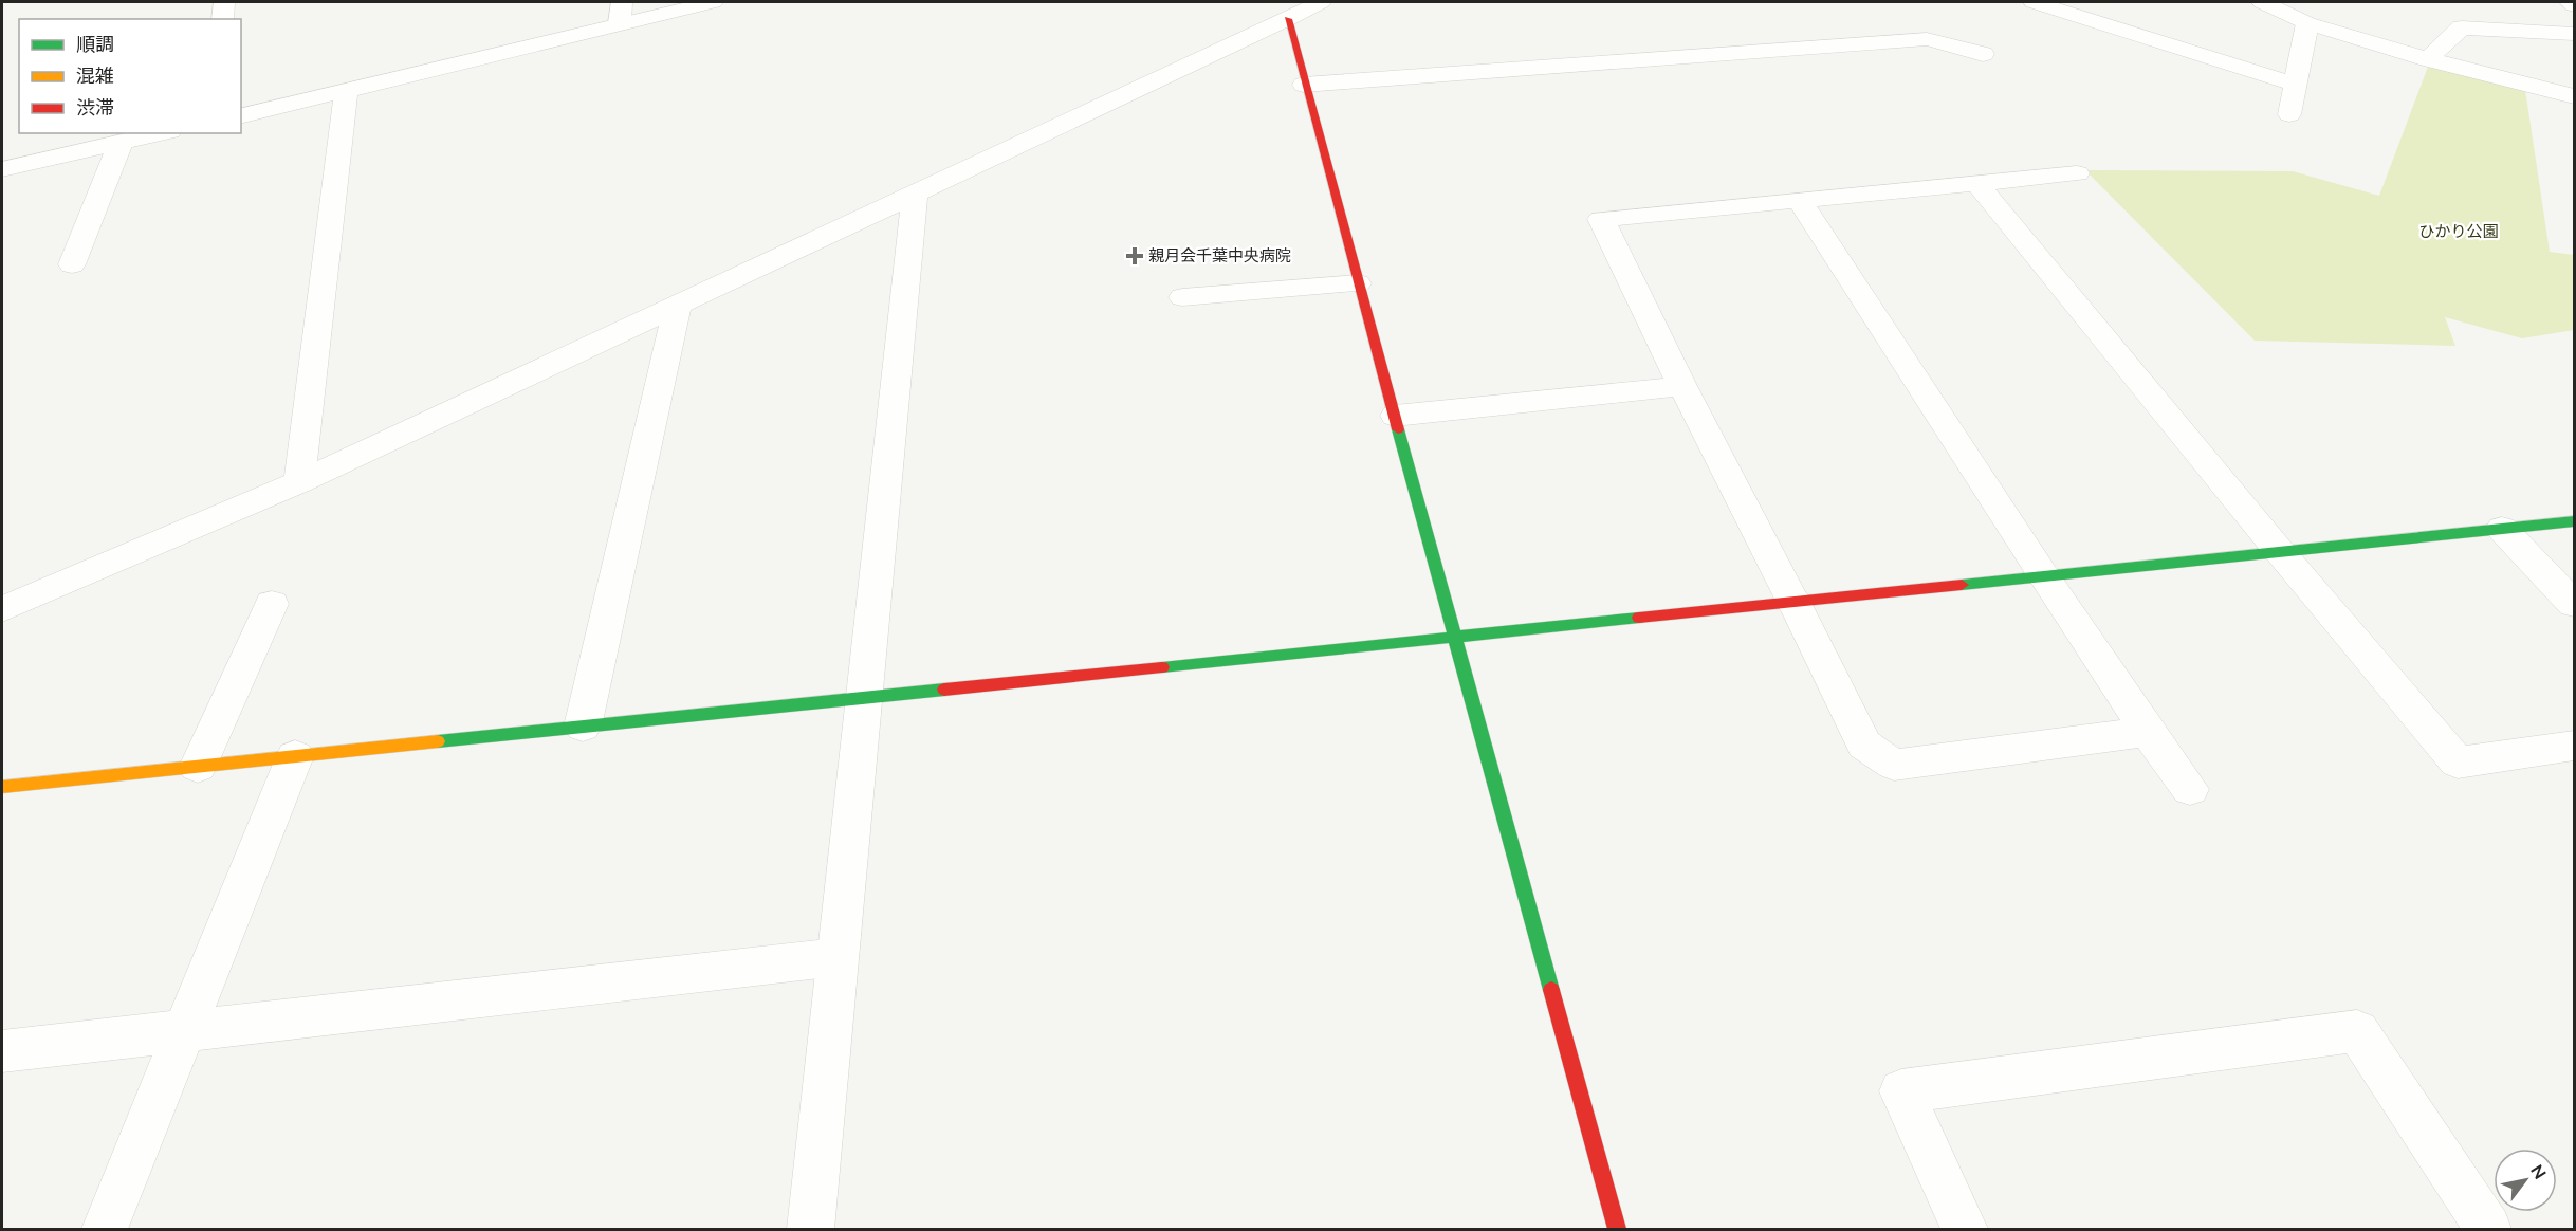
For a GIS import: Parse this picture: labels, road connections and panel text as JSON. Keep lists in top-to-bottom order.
{
  "parks": ["ひかり公園"],
  "places": {
    "health": ["親月会千葉中央病院"]
  },
  "legend": ["順調", "混雑", "渋滞"],
  "north": "top right"
}
